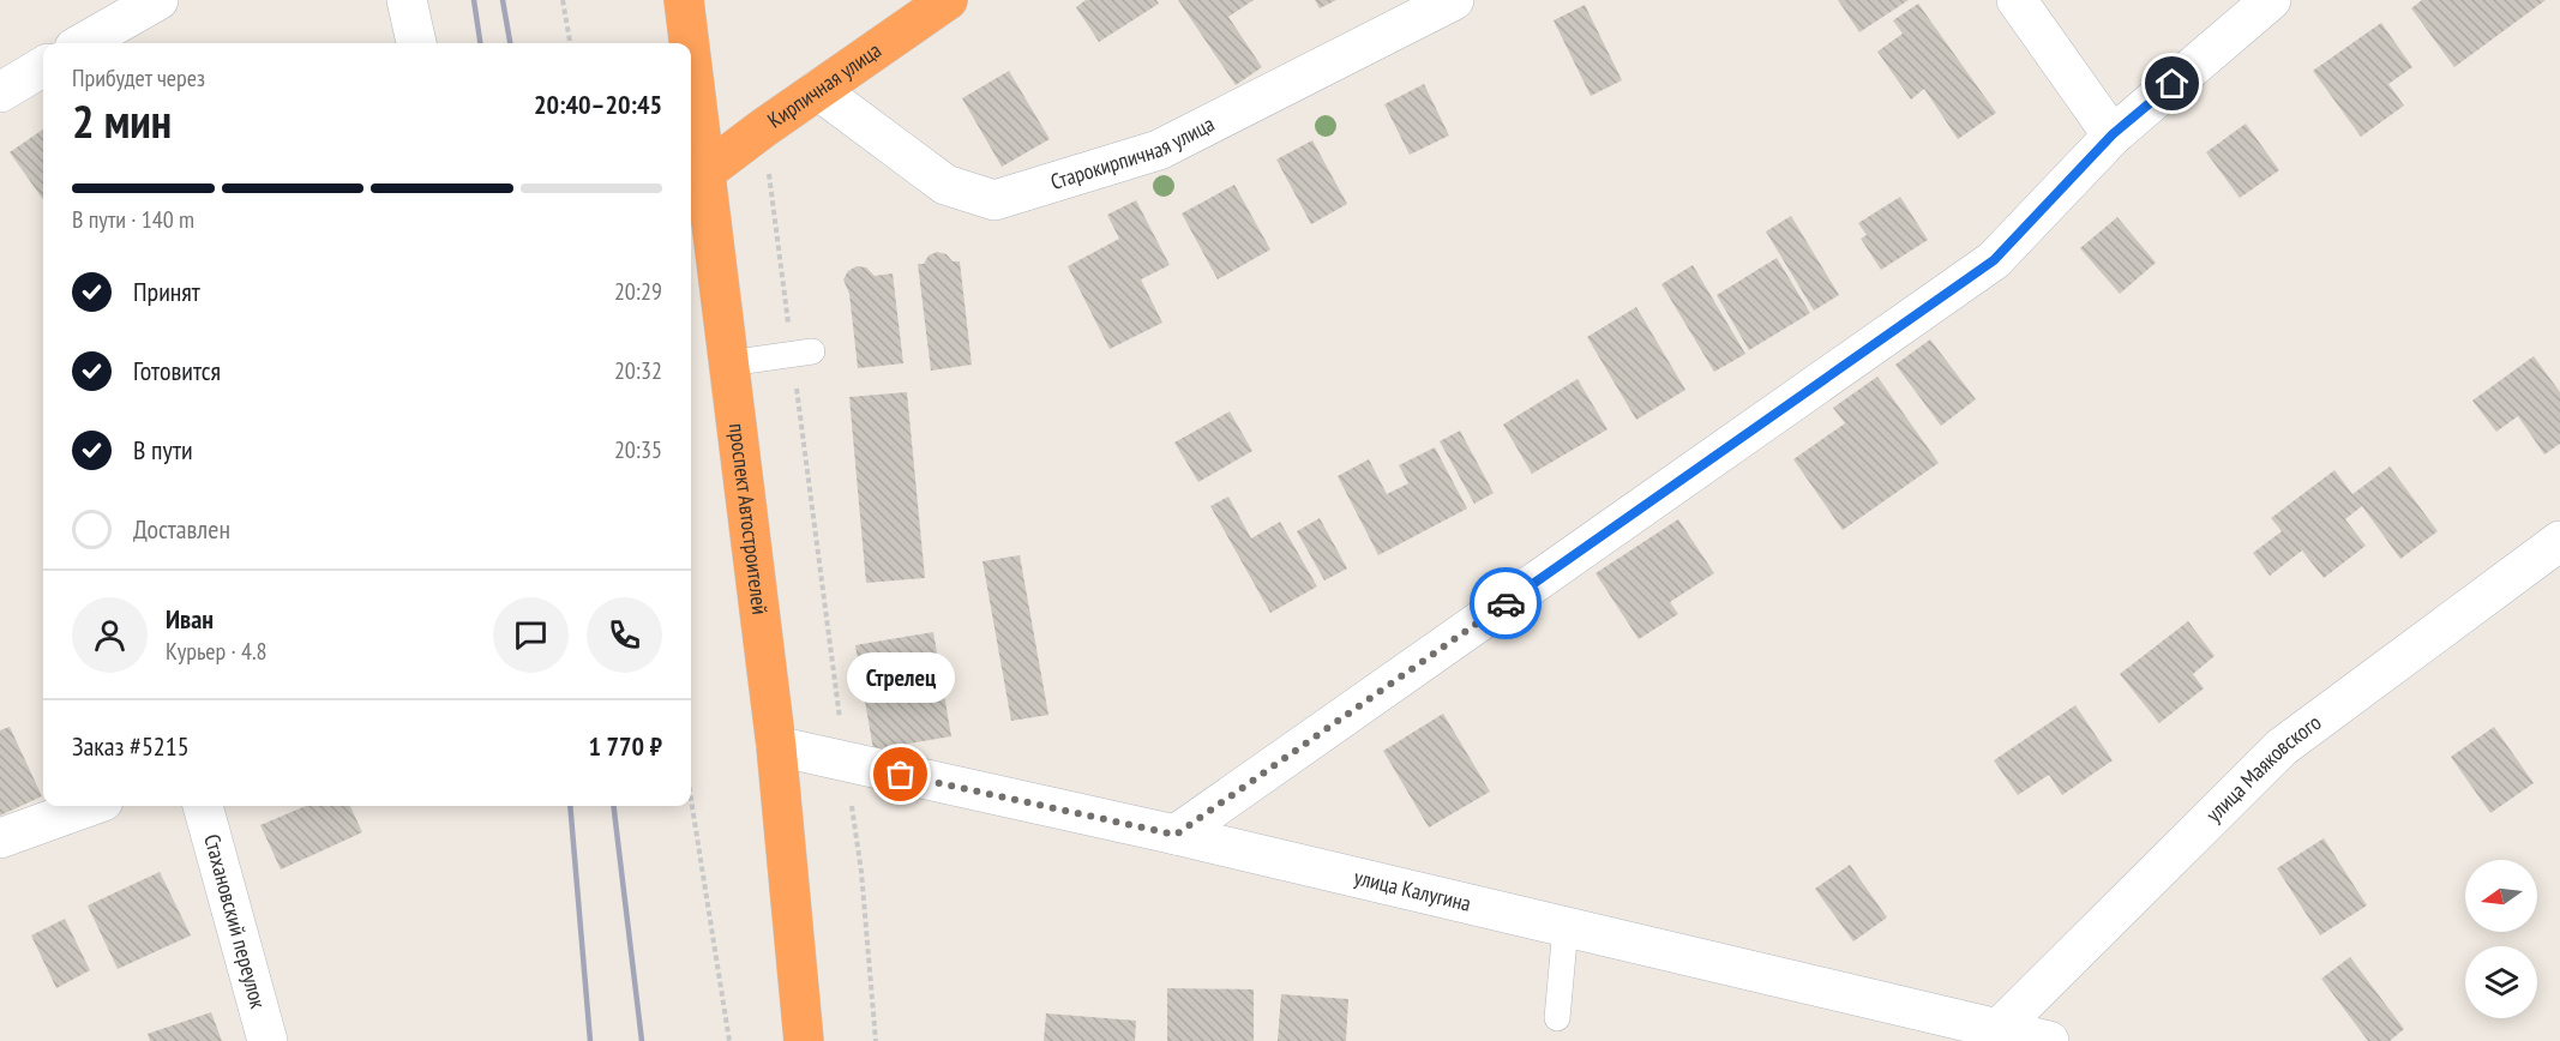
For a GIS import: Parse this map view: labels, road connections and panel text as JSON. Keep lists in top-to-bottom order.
{
  "streets": {
    "highway": ["Кирпичная улица", "проспект Автостроителей"],
    "street": [
      "Старокирпичная улица",
      "улица Маяковского",
      "улица Калугина",
      "Стахановский переулок"
    ]
  },
  "crossings": [
    ["Кирпичная улица", "Старокирпичная улица"],
    ["Кирпичная улица", "проспект Автостроителей"],
    ["проспект Автостроителей", "улица Калугина"],
    ["улица Маяковского", "улица Калугина"]
  ],
  "places": ["Стрелец"],
  "north": "left",
  "page": {
    "heading": ["2 мин", "Прибудет через", "20:40–20:45"],
    "panel": [
      "Иван",
      "Курьер · 4.8",
      "Заказ #5215",
      "1 770 ₽"
    ],
    "bar": "В пути · 140 m",
    "list": [
      ["Принят", "20:29"],
      ["Готовится", "20:32"],
      ["В пути", "20:35"],
      "Доставлен"
    ],
    "bubble": "Стрелец"
  }
}
